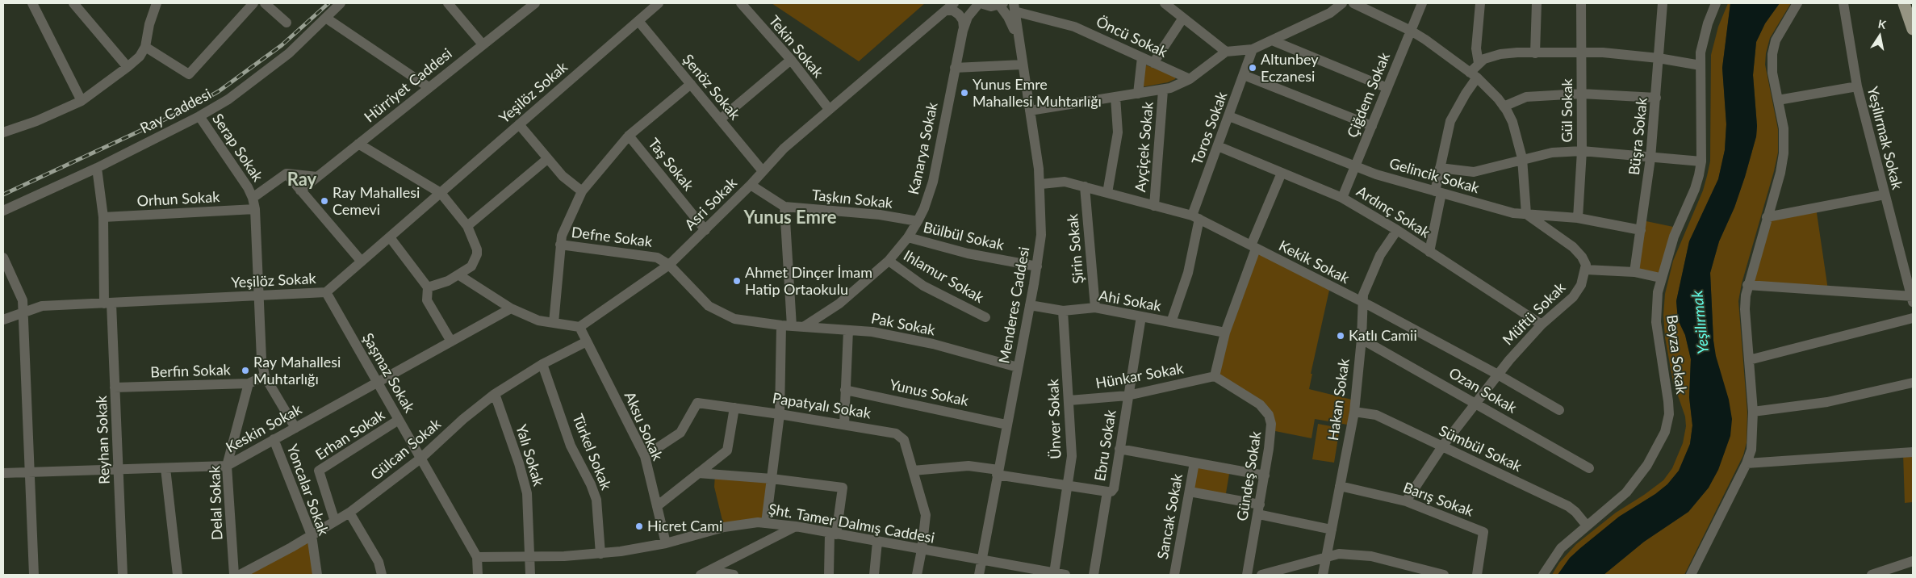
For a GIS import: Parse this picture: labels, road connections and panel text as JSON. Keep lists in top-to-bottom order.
{
  "streets": {
    "street": [
      "Öncü Sokak",
      "Tekin Sokak",
      "Hürriyet Caddesi",
      "Şenöz Sokak",
      "Yeşilöz Sokak",
      "Çiğdem Sokak",
      "Gül Sokak",
      "Ray Caddesi",
      "Toros Sokak",
      "Büşra Sokak",
      "Yeşilırmak Sokak",
      "Ayçiçek Sokak",
      "Serap Sokak",
      "Kanarya Sokak",
      "Taş Sokak",
      "Gelincik Sokak",
      "Orhun Sokak",
      "Taşkın Sokak",
      "Asri Sokak",
      "Ardınç Sokak",
      "Bülbül Sokak",
      "Defne Sokak",
      "Şirin Sokak",
      "Kekik Sokak",
      "Ihlamur Sokak",
      "Ahi Sokak",
      "Menderes Caddesi",
      "Müftü Sokak",
      "Pak Sokak",
      "Beyza Sokak",
      "Berfin Sokak",
      "Şaşmaz Sokak",
      "Hünkar Sokak",
      "Ozan Sokak",
      "Yunus Sokak",
      "Hakan Sokak",
      "Papatyalı Sokak",
      "Ünver Sokak",
      "Aksu Sokak",
      "Keskin Sokak",
      "Erhan Sokak",
      "Reyhan Sokak",
      "Ebru Sokak",
      "Sümbül Sokak",
      "Gülcan Sokak",
      "Türkel Sokak",
      "Yalı Sokak",
      "Gündeş Sokak",
      "Yoncalar Sokak",
      "Barış Sokak",
      "Delal Sokak",
      "Sancak Sokak",
      "Şht. Tamer Dalmış Caddesi"
    ]
  },
  "crossings": [
    ["Öncü Sokak", "Menderes Caddesi"],
    ["Tekin Sokak", "Asri Sokak"],
    ["Şenöz Sokak", "Yeşilöz Sokak"],
    ["Şenöz Sokak", "Asri Sokak"],
    ["Yeşilöz Sokak", "Serap Sokak"],
    ["Yeşilöz Sokak", "Şaşmaz Sokak"],
    ["Yeşilöz Sokak", "Reyhan Sokak"],
    ["Çiğdem Sokak", "Gelincik Sokak"],
    ["Çiğdem Sokak", "Ardınç Sokak"],
    ["Gül Sokak", "Gelincik Sokak"],
    ["Ray Caddesi", "Serap Sokak"],
    ["Ray Caddesi", "Reyhan Sokak"],
    ["Toros Sokak", "Gelincik Sokak"],
    ["Toros Sokak", "Ardınç Sokak"],
    ["Toros Sokak", "Kekik Sokak"],
    ["Toros Sokak", "Ahi Sokak"],
    ["Büşra Sokak", "Gelincik Sokak"],
    ["Ayçiçek Sokak", "Kekik Sokak"],
    ["Serap Sokak", "Orhun Sokak"],
    ["Serap Sokak", "Berfin Sokak"],
    ["Serap Sokak", "Keskin Sokak"],
    ["Kanarya Sokak", "Taşkın Sokak"],
    ["Kanarya Sokak", "Bülbül Sokak"],
    ["Kanarya Sokak", "Ihlamur Sokak"],
    ["Kanarya Sokak", "Pak Sokak"],
    ["Taş Sokak", "Asri Sokak"],
    ["Orhun Sokak", "Reyhan Sokak"],
    ["Taşkın Sokak", "Asri Sokak"],
    ["Asri Sokak", "Defne Sokak"],
    ["Asri Sokak", "Aksu Sokak"],
    ["Ardınç Sokak", "Müftü Sokak"],
    ["Ardınç Sokak", "Hakan Sokak"],
    ["Bülbül Sokak", "Menderes Caddesi"],
    ["Defne Sokak", "Pak Sokak"],
    ["Şirin Sokak", "Kekik Sokak"],
    ["Şirin Sokak", "Ahi Sokak"],
    ["Kekik Sokak", "Menderes Caddesi"],
    ["Kekik Sokak", "Müftü Sokak"],
    ["Kekik Sokak", "Hakan Sokak"],
    ["Ahi Sokak", "Menderes Caddesi"],
    ["Ahi Sokak", "Ünver Sokak"],
    ["Ahi Sokak", "Ebru Sokak"],
    ["Menderes Caddesi", "Pak Sokak"],
    ["Menderes Caddesi", "Yunus Sokak"],
    ["Menderes Caddesi", "Şht. Tamer Dalmış Caddesi"],
    ["Müftü Sokak", "Ozan Sokak"],
    ["Müftü Sokak", "Sümbül Sokak"],
    ["Müftü Sokak", "Barış Sokak"],
    ["Beyza Sokak", "Sümbül Sokak"],
    ["Berfin Sokak", "Reyhan Sokak"],
    ["Berfin Sokak", "Delal Sokak"],
    ["Şaşmaz Sokak", "Keskin Sokak"],
    ["Şaşmaz Sokak", "Erhan Sokak"],
    ["Şaşmaz Sokak", "Gülcan Sokak"],
    ["Şaşmaz Sokak", "Şht. Tamer Dalmış Caddesi"],
    ["Hünkar Sokak", "Ünver Sokak"],
    ["Hünkar Sokak", "Ebru Sokak"],
    ["Hünkar Sokak", "Gündeş Sokak"],
    ["Ozan Sokak", "Hakan Sokak"],
    ["Hakan Sokak", "Sümbül Sokak"],
    ["Hakan Sokak", "Barış Sokak"],
    ["Papatyalı Sokak", "Aksu Sokak"],
    ["Papatyalı Sokak", "Şht. Tamer Dalmış Caddesi"],
    ["Ünver Sokak", "Şht. Tamer Dalmış Caddesi"],
    ["Aksu Sokak", "Gülcan Sokak"],
    ["Aksu Sokak", "Şht. Tamer Dalmış Caddesi"],
    ["Keskin Sokak", "Reyhan Sokak"],
    ["Keskin Sokak", "Yoncalar Sokak"],
    ["Keskin Sokak", "Delal Sokak"],
    ["Erhan Sokak", "Gülcan Sokak"],
    ["Gülcan Sokak", "Türkel Sokak"],
    ["Gülcan Sokak", "Yalı Sokak"],
    ["Gülcan Sokak", "Yoncalar Sokak"],
    ["Türkel Sokak", "Şht. Tamer Dalmış Caddesi"],
    ["Yalı Sokak", "Şht. Tamer Dalmış Caddesi"]
  ],
  "districts": ["Ray", "Yunus Emre"],
  "water": ["Yeşilırmak"],
  "places": [
    "Altunbey Eczanesi",
    "Yunus Emre Mahallesi Muhtarlığı",
    "Ray Mahallesi Cemevi",
    "Ahmet Dinçer İmam Hatip Ortaokulu",
    "Katlı Camii",
    "Ray Mahallesi Muhtarlığı",
    "Hicret Cami"
  ],
  "north": "top"
}
